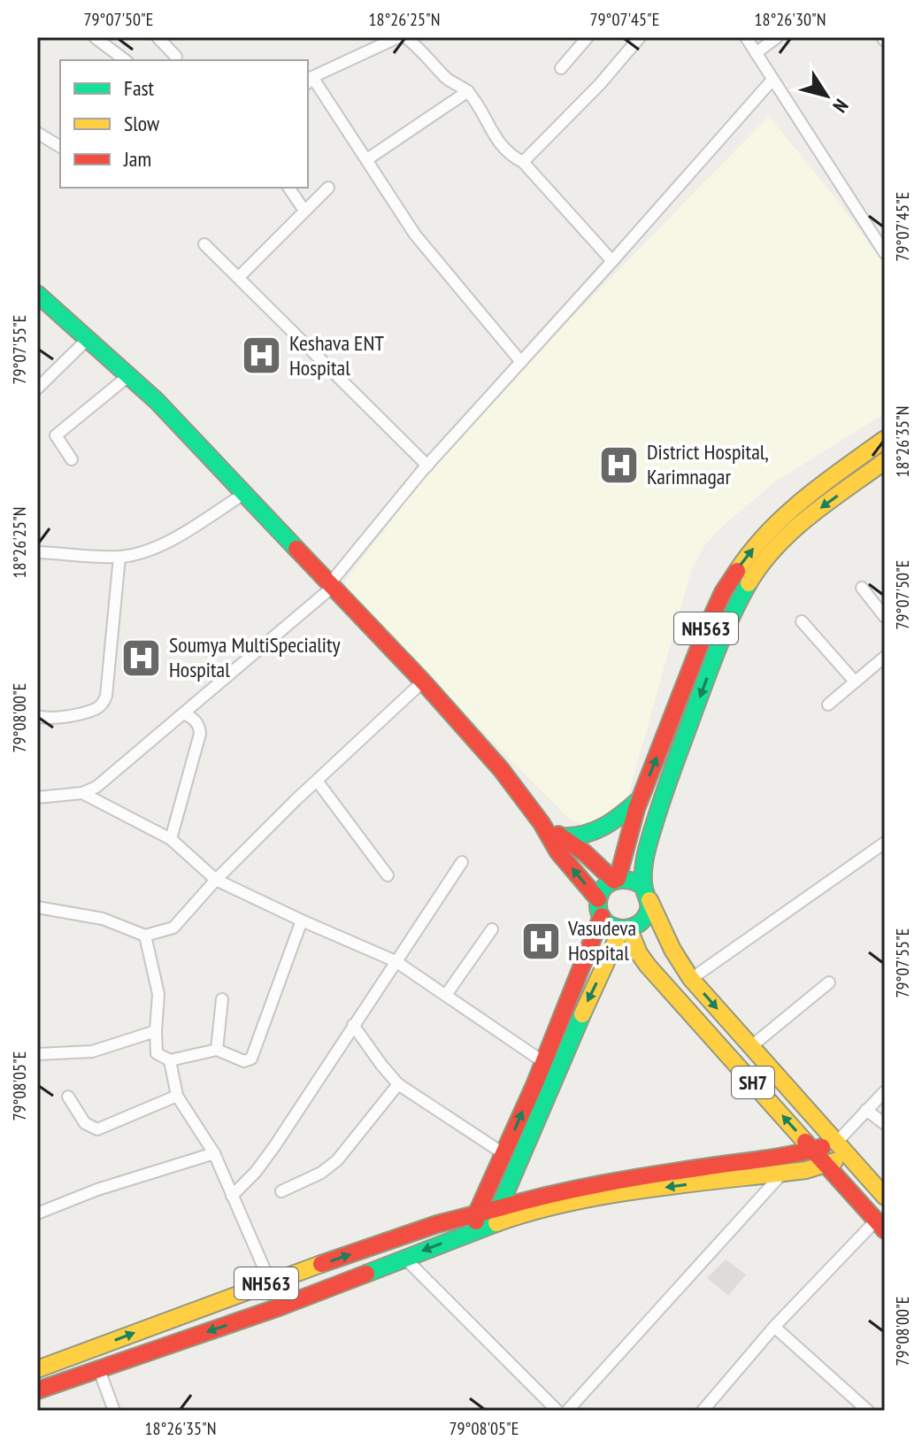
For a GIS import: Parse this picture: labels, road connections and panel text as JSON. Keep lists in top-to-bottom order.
{
  "streets": {
    "main road": ["NH563", "SH7"]
  },
  "crossings": [
    ["NH563", "SH7"]
  ],
  "places": {
    "hospital": [
      "Keshava ENT Hospital",
      "District Hospital, Karimnagar",
      "Soumya MultiSpeciality Hospital",
      "Vasudeva Hospital"
    ]
  },
  "legend": ["Fast", "Slow", "Jam"],
  "north": "bottom right",
  "coordinates": [
    "79°07'50\"E",
    "18°26'25\"N",
    "79°07'45\"E",
    "18°26'30\"N",
    "79°07'55\"E",
    "18°26'35\"N",
    "79°08'00\"E",
    "79°08'05\"E"
  ]
}
